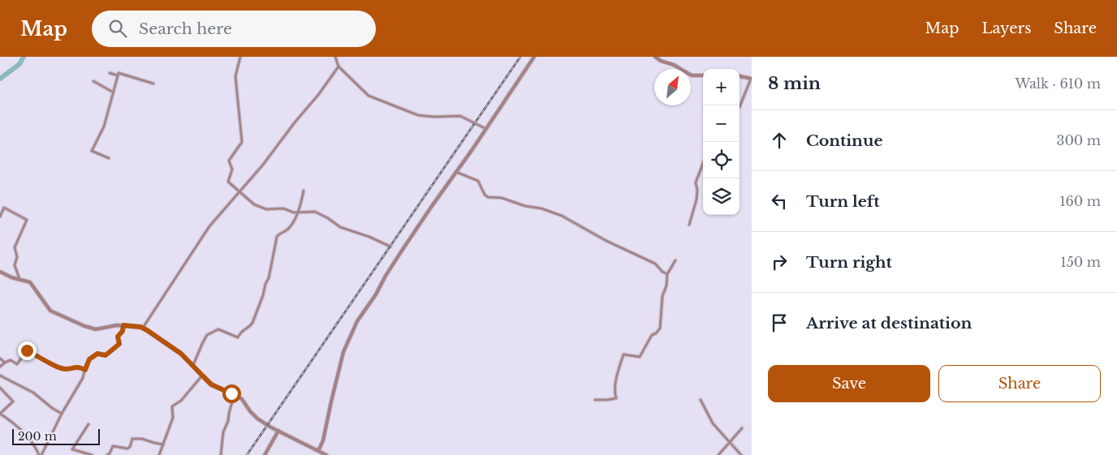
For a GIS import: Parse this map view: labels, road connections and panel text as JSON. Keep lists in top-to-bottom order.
{
  "scale_bar": "200 m",
  "north": "top right",
  "page": {
    "header": "Map",
    "search": "Search here",
    "nav": ["Map", "Layers", "Share"],
    "heading": ["8 min", "Walk · 610 m"],
    "map_buttons": ["+", "−"],
    "list": [
      ["Continue", "300 m"],
      ["Turn left", "160 m"],
      ["Turn right", "150 m"],
      "Arrive at destination"
    ],
    "buttons": ["Save", "Share"],
    "scale": "200 m"
  }
}
